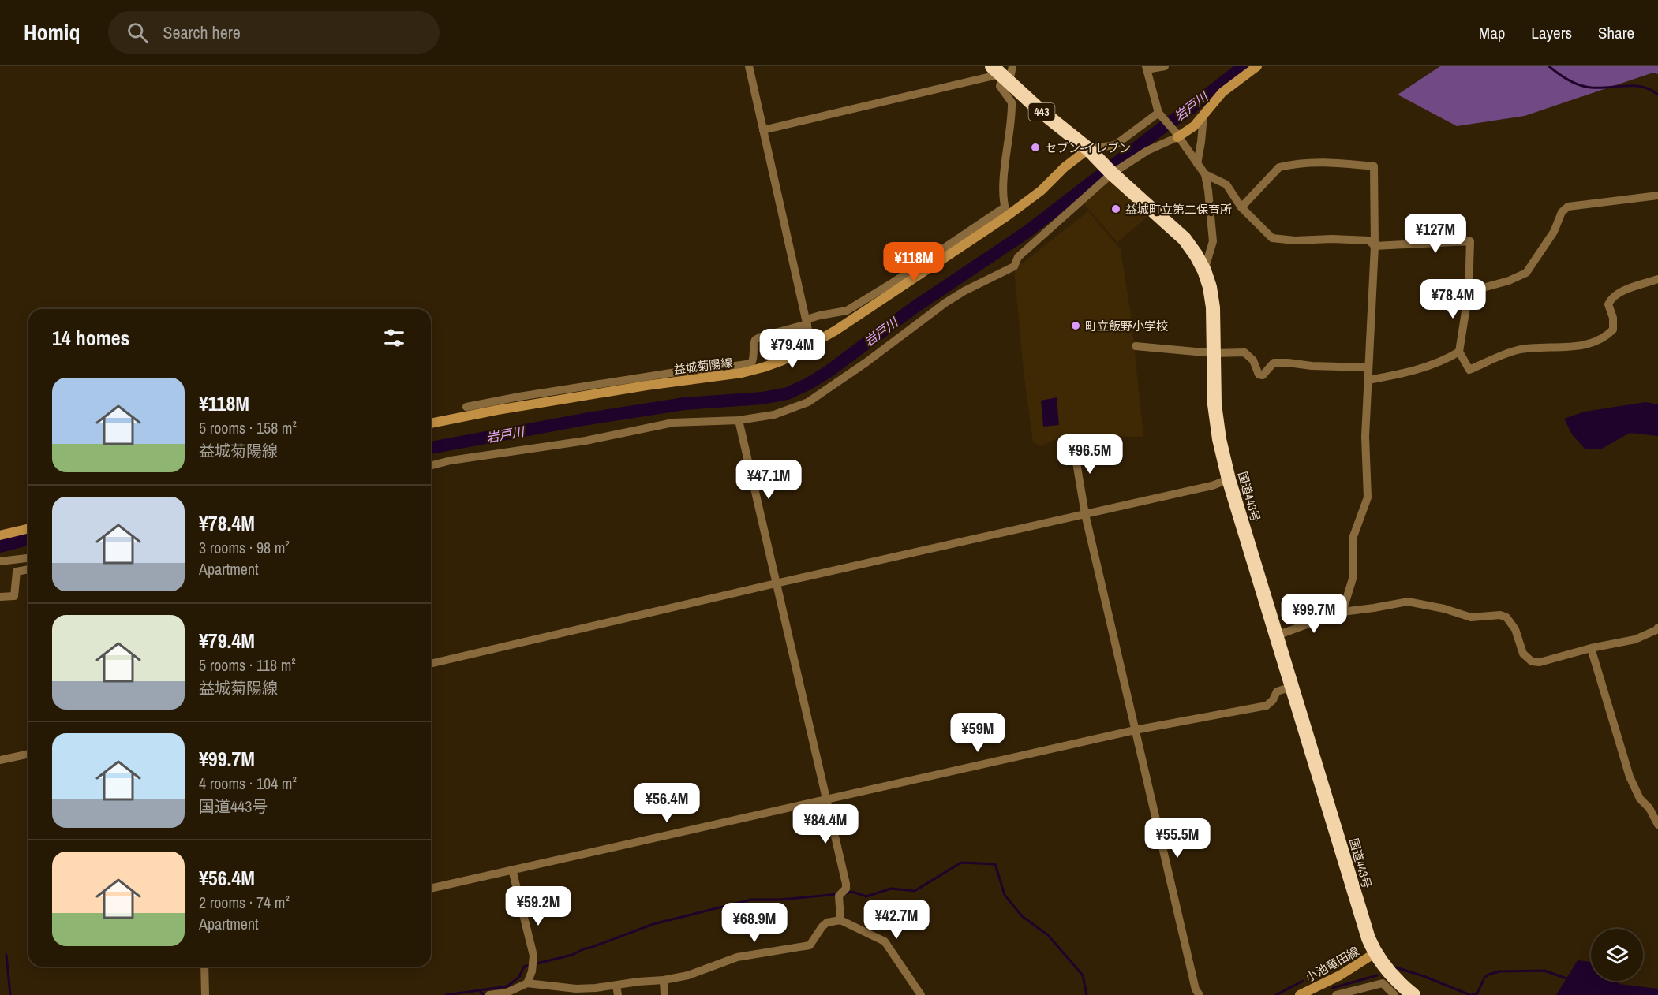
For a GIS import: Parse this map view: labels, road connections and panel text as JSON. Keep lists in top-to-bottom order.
{
  "streets": {
    "highway": ["443", "国道443号"],
    "main road": ["益城菊陽線", "小池竜田線"]
  },
  "crossings": [
    ["益城菊陽線", "国道443号"],
    ["国道443号", "小池竜田線"]
  ],
  "water": ["岩戸川"],
  "places": ["セブン-イレブン", "益城町立第二保育所", "町立飯野小学校"],
  "page": {
    "header": "Homiq",
    "search": "Search here",
    "nav": ["Map", "Layers", "Share"],
    "price": [
      "¥127M",
      "¥118M",
      "¥78.4M",
      "¥79.4M",
      "¥96.5M",
      "¥47.1M",
      "¥99.7M",
      "¥59M",
      "¥56.4M",
      "¥84.4M",
      "¥55.5M",
      "¥59.2M",
      "¥42.7M",
      "¥68.9M"
    ],
    "heading": "14 homes",
    "list": [
      {
        "name": "¥118M",
        "note": "5 rooms · 158 m² · 益城菊陽線"
      },
      {
        "name": "¥78.4M",
        "note": "3 rooms · 98 m² · Apartment"
      },
      {
        "name": "¥79.4M",
        "note": "5 rooms · 118 m² · 益城菊陽線"
      },
      {
        "name": "¥99.7M",
        "note": "4 rooms · 104 m² · 国道443号"
      },
      {
        "name": "¥56.4M",
        "note": "2 rooms · 74 m² · Apartment"
      }
    ]
  }
}
